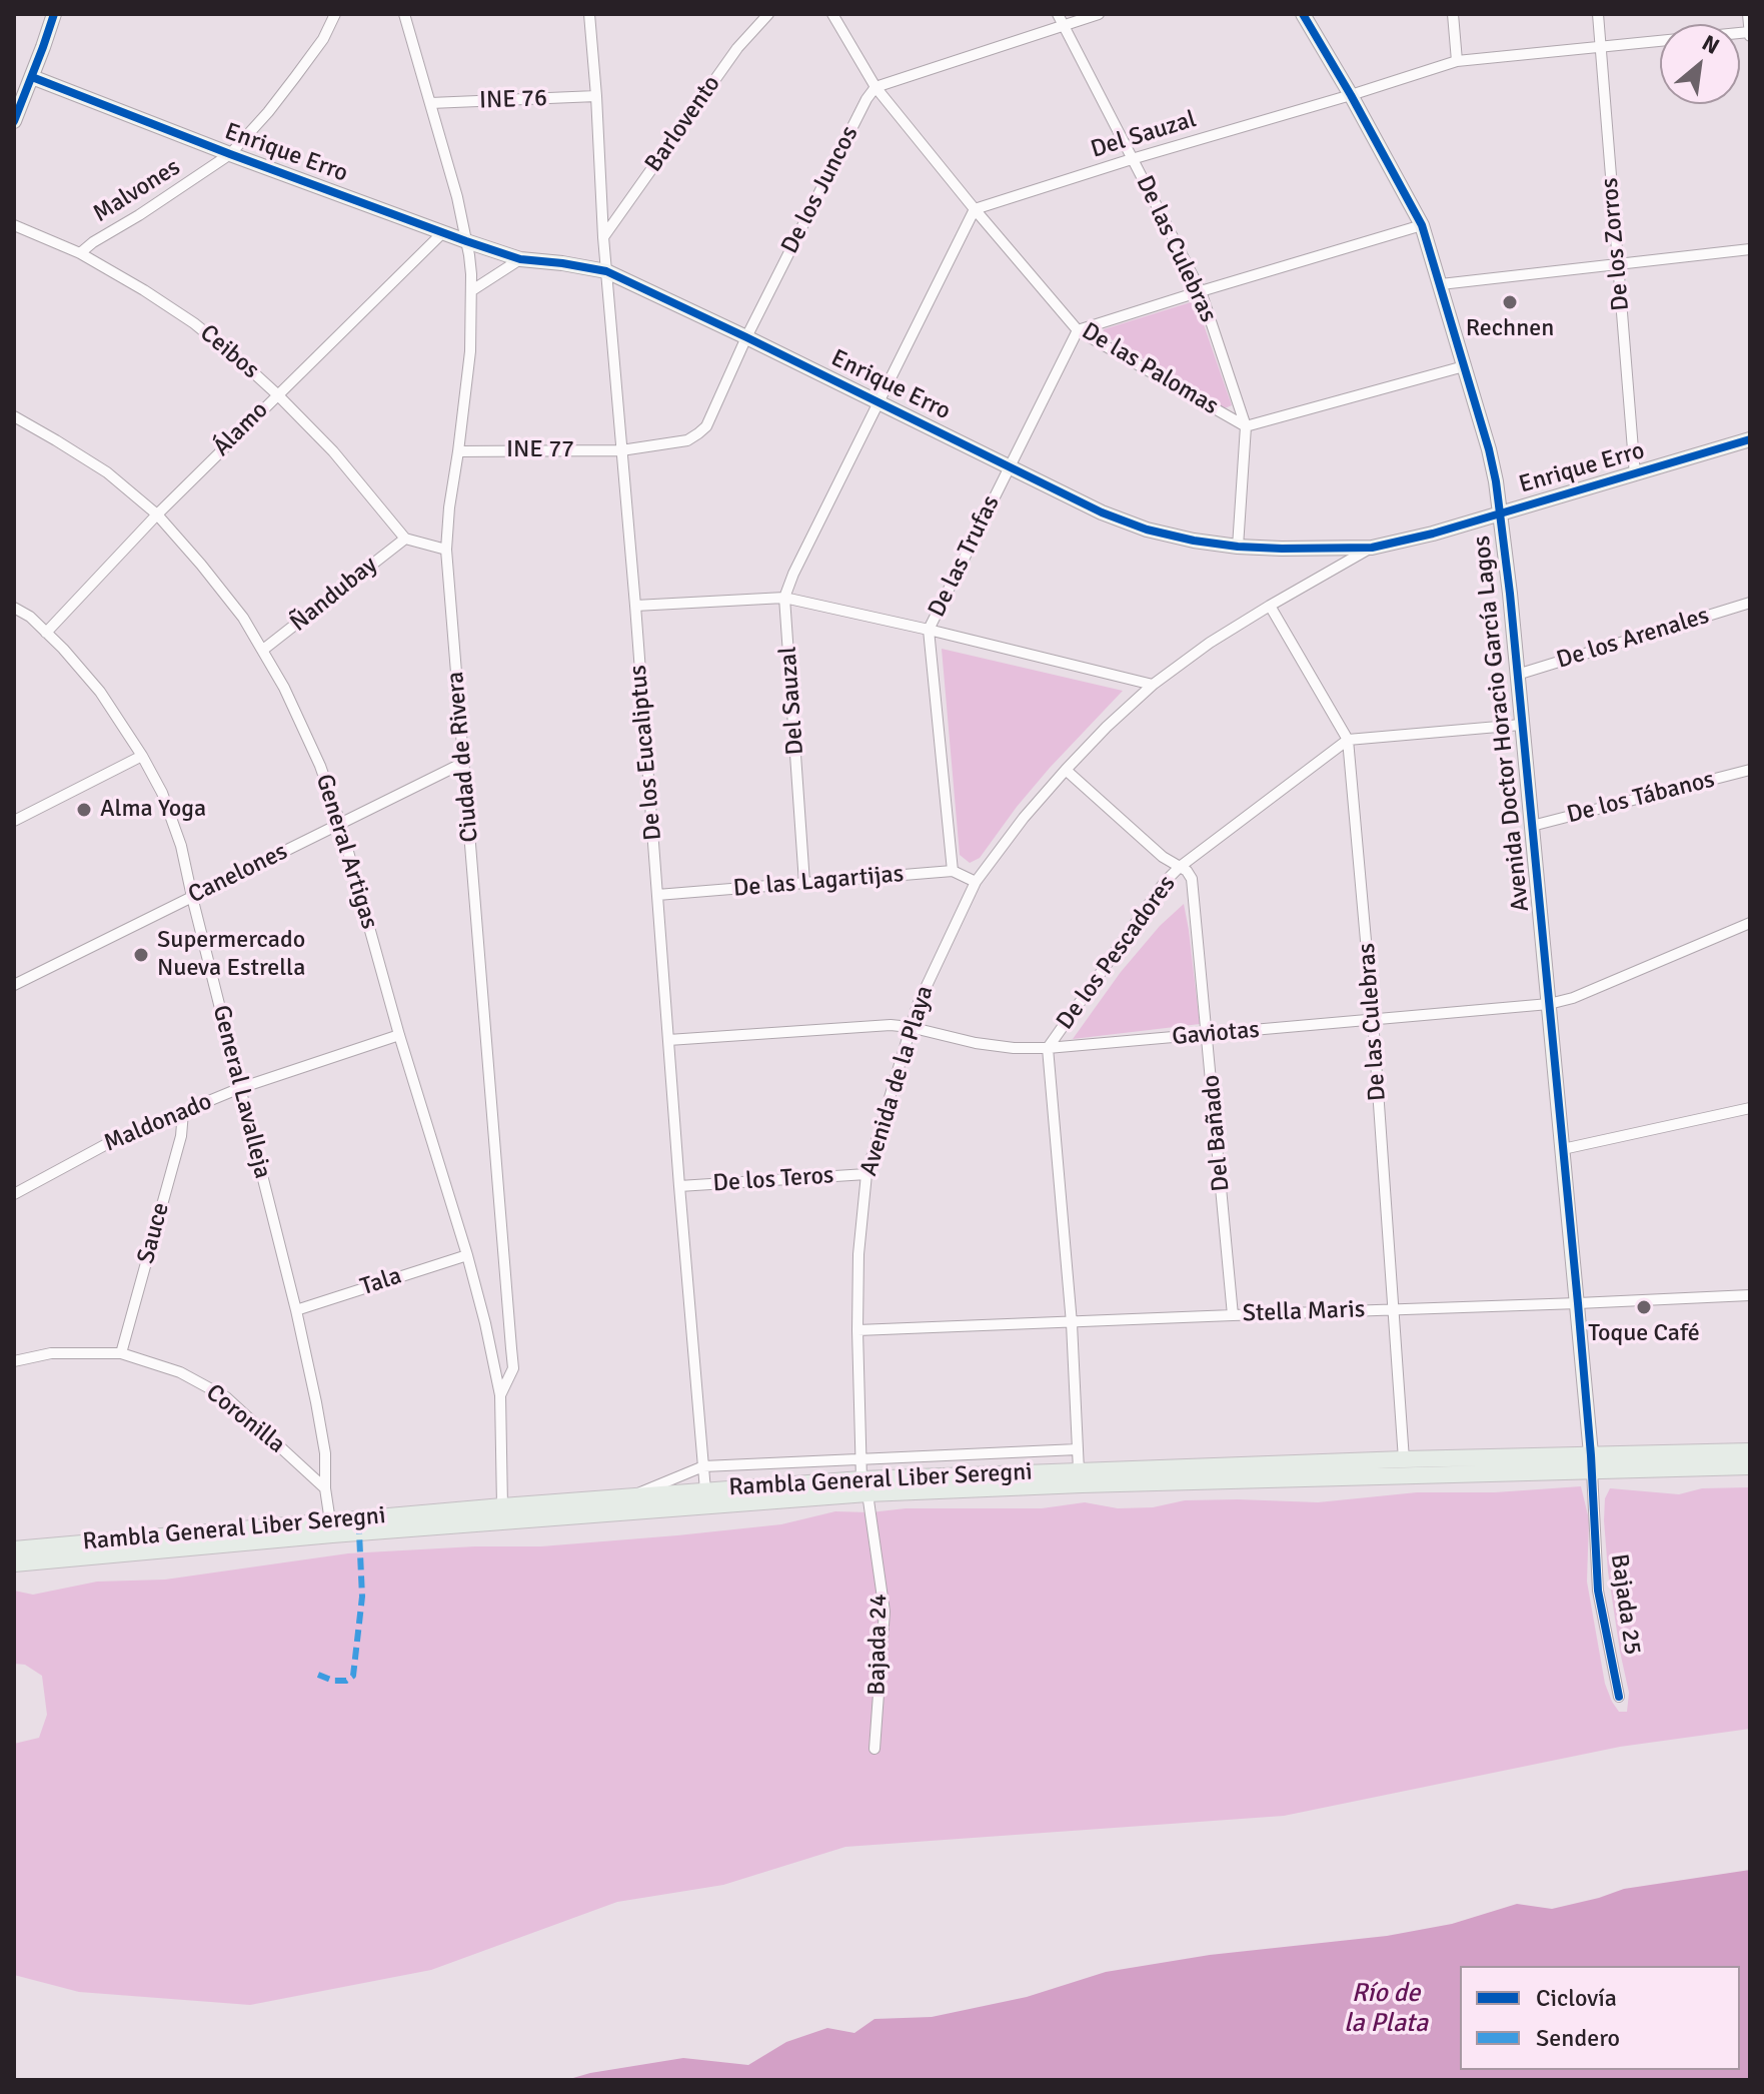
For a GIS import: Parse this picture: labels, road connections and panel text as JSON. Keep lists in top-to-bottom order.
{
  "streets": {
    "main road": ["Rambla General Liber Seregni"],
    "street": [
      "INE 76",
      "Barlovento",
      "Del Sauzal",
      "Enrique Erro",
      "De los Juncos",
      "Malvones",
      "De los Zorros",
      "De las Culebras",
      "Ceibos",
      "De las Palomas",
      "Álamo",
      "INE 77",
      "De las Trufas",
      "Ñandubay",
      "De los Arenales",
      "Avenida Doctor Horacio García Lagos",
      "De los Eucaliptus",
      "Ciudad de Rivera",
      "De los Tábanos",
      "General Artigas",
      "Canelones",
      "De las Lagartijas",
      "De los Pescadores",
      "Gaviotas",
      "Avenida de la Playa",
      "General Lavalleja",
      "Maldonado",
      "Del Bañado",
      "De los Teros",
      "Sauce",
      "Tala",
      "Stella Maris",
      "Coronilla",
      "Bajada 25",
      "Bajada 24"
    ]
  },
  "crossings": [
    ["INE 76", "De los Eucaliptus"],
    ["INE 76", "Ciudad de Rivera"],
    ["Barlovento", "De los Eucaliptus"],
    ["Del Sauzal", "Enrique Erro"],
    ["Del Sauzal", "De los Zorros"],
    ["Del Sauzal", "De las Culebras"],
    ["Del Sauzal", "De las Palomas"],
    ["Del Sauzal", "Avenida Doctor Horacio García Lagos"],
    ["Del Sauzal", "De las Lagartijas"],
    ["Enrique Erro", "De los Juncos"],
    ["Enrique Erro", "Malvones"],
    ["Enrique Erro", "De los Zorros"],
    ["Enrique Erro", "De las Culebras"],
    ["Enrique Erro", "Álamo"],
    ["Enrique Erro", "De las Trufas"],
    ["Enrique Erro", "Avenida Doctor Horacio García Lagos"],
    ["Enrique Erro", "De los Eucaliptus"],
    ["Enrique Erro", "Ciudad de Rivera"],
    ["Enrique Erro", "Avenida de la Playa"],
    ["De los Juncos", "De las Palomas"],
    ["De los Juncos", "INE 77"],
    ["De los Juncos", "De los Eucaliptus"],
    ["Malvones", "Ceibos"],
    ["De las Culebras", "De las Palomas"],
    ["De las Culebras", "De los Pescadores"],
    ["De las Culebras", "Gaviotas"],
    ["De las Culebras", "Avenida de la Playa"],
    ["De las Culebras", "Stella Maris"],
    ["De las Culebras", "Rambla General Liber Seregni"],
    ["Ceibos", "Álamo"],
    ["Ceibos", "Ñandubay"],
    ["De las Palomas", "De las Trufas"],
    ["De las Palomas", "Avenida Doctor Horacio García Lagos"],
    ["Álamo", "General Artigas"],
    ["Álamo", "General Lavalleja"],
    ["INE 77", "De los Eucaliptus"],
    ["INE 77", "Ciudad de Rivera"],
    ["De las Trufas", "De las Lagartijas"],
    ["Ñandubay", "General Artigas"],
    ["De los Arenales", "Avenida Doctor Horacio García Lagos"],
    ["Avenida Doctor Horacio García Lagos", "De los Tábanos"],
    ["Avenida Doctor Horacio García Lagos", "Gaviotas"],
    ["Avenida Doctor Horacio García Lagos", "Stella Maris"],
    ["Avenida Doctor Horacio García Lagos", "Rambla General Liber Seregni"],
    ["Avenida Doctor Horacio García Lagos", "Bajada 25"],
    ["De los Eucaliptus", "De las Lagartijas"],
    ["De los Eucaliptus", "Gaviotas"],
    ["De los Eucaliptus", "De los Teros"],
    ["De los Eucaliptus", "Rambla General Liber Seregni"],
    ["Ciudad de Rivera", "General Artigas"],
    ["Ciudad de Rivera", "Canelones"],
    ["Ciudad de Rivera", "Rambla General Liber Seregni"],
    ["General Artigas", "Canelones"],
    ["General Artigas", "Maldonado"],
    ["General Artigas", "Tala"],
    ["Canelones", "General Lavalleja"],
    ["De los Pescadores", "Gaviotas"],
    ["De los Pescadores", "Del Bañado"],
    ["De los Pescadores", "Stella Maris"],
    ["De los Pescadores", "Rambla General Liber Seregni"],
    ["Gaviotas", "Avenida de la Playa"],
    ["Gaviotas", "Del Bañado"],
    ["Avenida de la Playa", "De los Teros"],
    ["Avenida de la Playa", "Stella Maris"],
    ["Avenida de la Playa", "Rambla General Liber Seregni"],
    ["Avenida de la Playa", "Bajada 24"],
    ["General Lavalleja", "Maldonado"],
    ["General Lavalleja", "Tala"],
    ["General Lavalleja", "Coronilla"],
    ["General Lavalleja", "Rambla General Liber Seregni"],
    ["Maldonado", "Sauce"],
    ["Del Bañado", "Stella Maris"],
    ["Sauce", "Coronilla"],
    ["Rambla General Liber Seregni", "Bajada 25"],
    ["Rambla General Liber Seregni", "Bajada 24"]
  ],
  "water": ["Río de la Plata"],
  "places": [
    "Rechnen",
    "Alma Yoga",
    "Supermercado Nueva Estrella",
    "Toque Café"
  ],
  "legend": ["Ciclovía", "Sendero"],
  "north": "top right"
}
